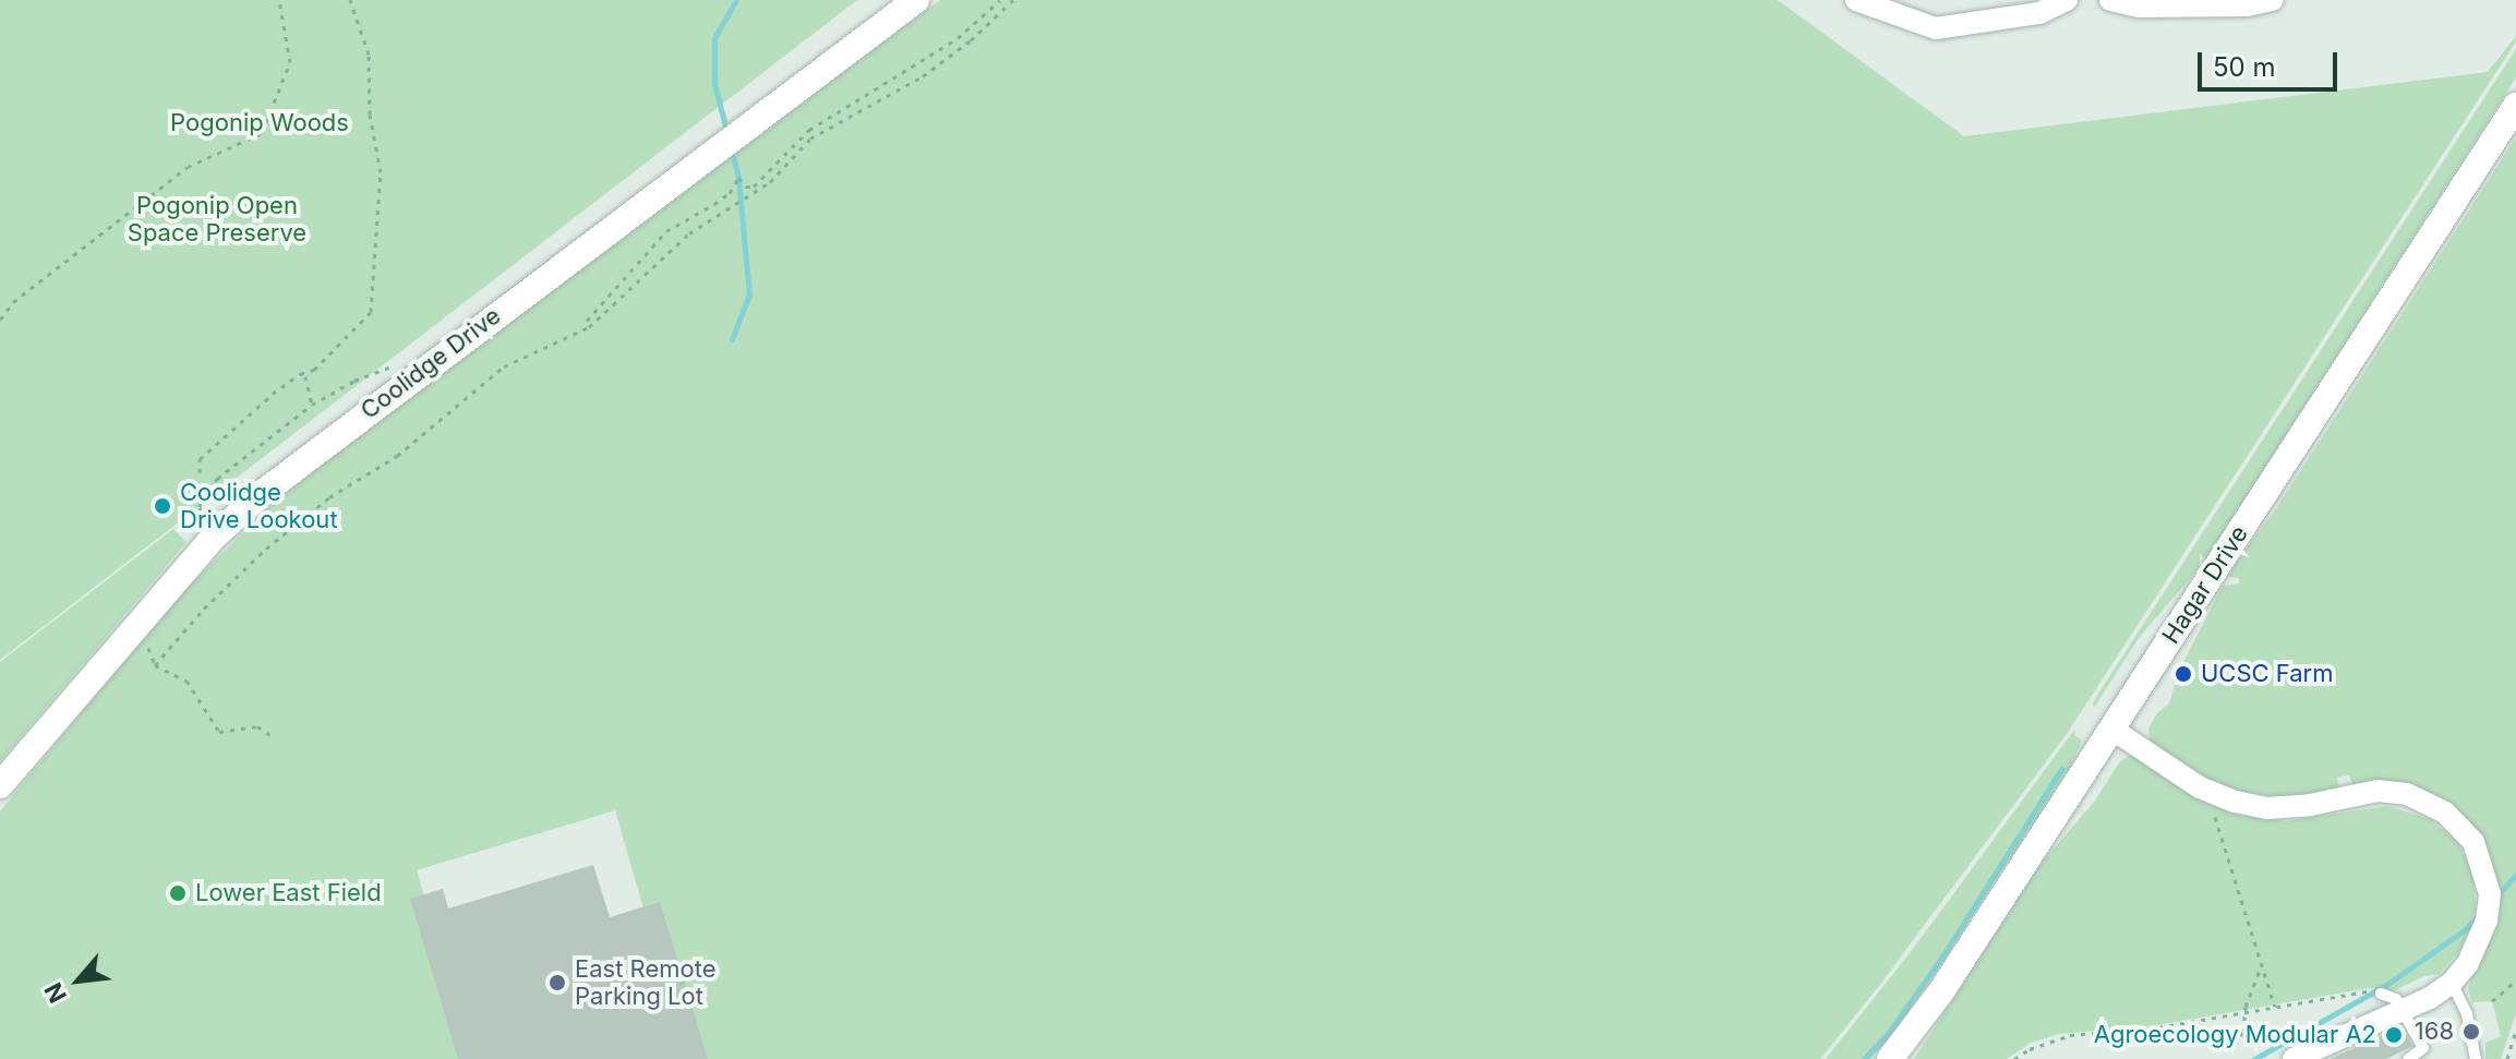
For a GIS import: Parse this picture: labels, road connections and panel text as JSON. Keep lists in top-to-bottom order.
{
  "streets": {
    "street": ["Coolidge Drive", "Hagar Drive"]
  },
  "parks": ["Pogonip Woods", "Pogonip Open Space Preserve"],
  "places": [
    "Coolidge Drive Lookout",
    "UCSC Farm",
    "Lower East Field",
    "East Remote Parking Lot",
    "168",
    "Agroecology Modular A2"
  ],
  "scale_bar": "50 m",
  "north": "bottom left"
}
